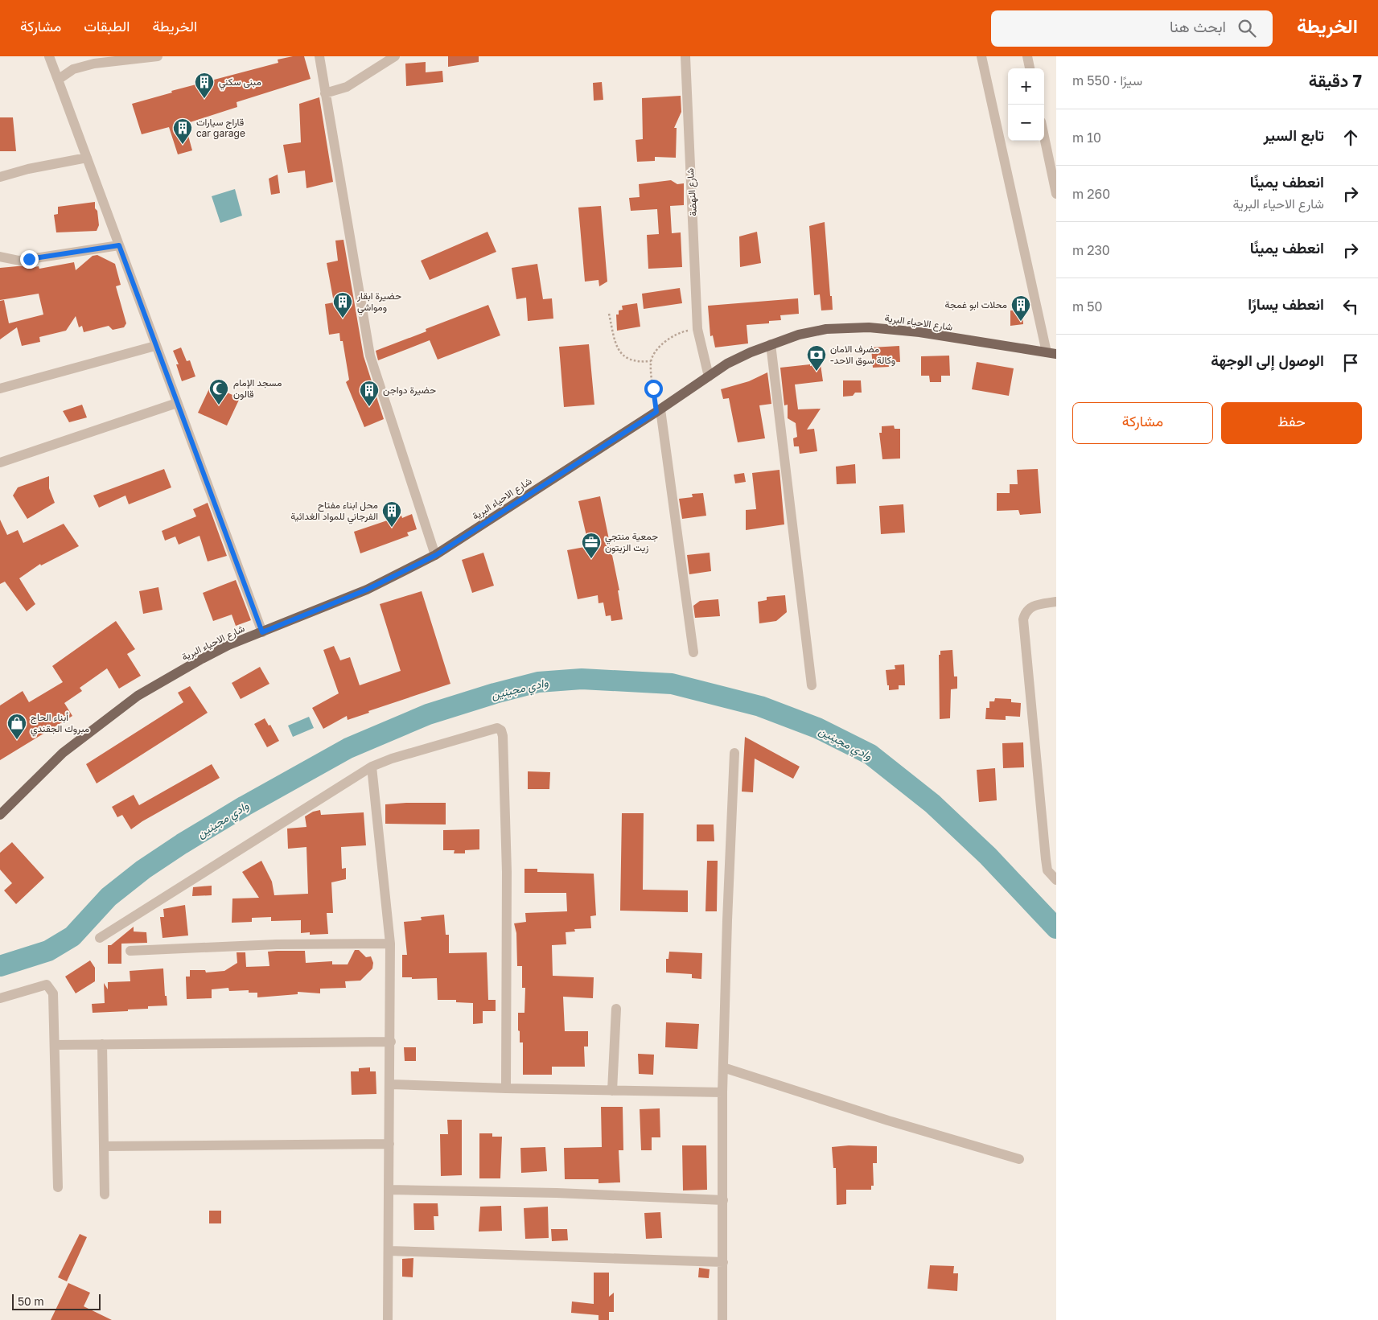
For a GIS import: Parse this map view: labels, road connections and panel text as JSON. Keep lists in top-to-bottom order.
{
  "streets": {
    "main road": ["شارع الاحياء البرية"],
    "street": ["شارع النهضة"]
  },
  "crossings": [
    ["شارع النهضة", "شارع الاحياء البرية"]
  ],
  "water": ["وادي مجينين"],
  "places": {
    "building": [
      "مبنى سكني",
      "قاراج سيارات car garage",
      "حضيرة ابقار ومواشي",
      "محلات ابو غمجة",
      "حضيرة دواجن",
      "محل ابناء مفتاح الفرجاني للمواد الغدائية"
    ],
    "bank": ["مضرف الامان -وكالة سوق الاحد"],
    "mosque": ["مسجد الإمام قالون"],
    "office": ["جمعية منتجي زيت الزيتون"],
    "shop": ["أبناء الحاج مبروك الجقندي"]
  },
  "scale_bar": "50 m",
  "page": {
    "header": "الخريطة",
    "search": "ابحث هنا",
    "nav": ["الخريطة", "الطبقات", "مشاركة"],
    "heading": ["7 دقيقة", "سيرًا · 550 m"],
    "map_buttons": ["+", "−"],
    "list": [
      ["تابع السير", "10 m"],
      ["انعطف يمينًا", "شارع الاحياء البرية", "260 m"],
      ["انعطف يمينًا", "230 m"],
      ["انعطف يسارًا", "50 m"],
      "الوصول إلى الوجهة"
    ],
    "buttons": ["حفظ", "مشاركة"],
    "scale": "50 m"
  }
}
